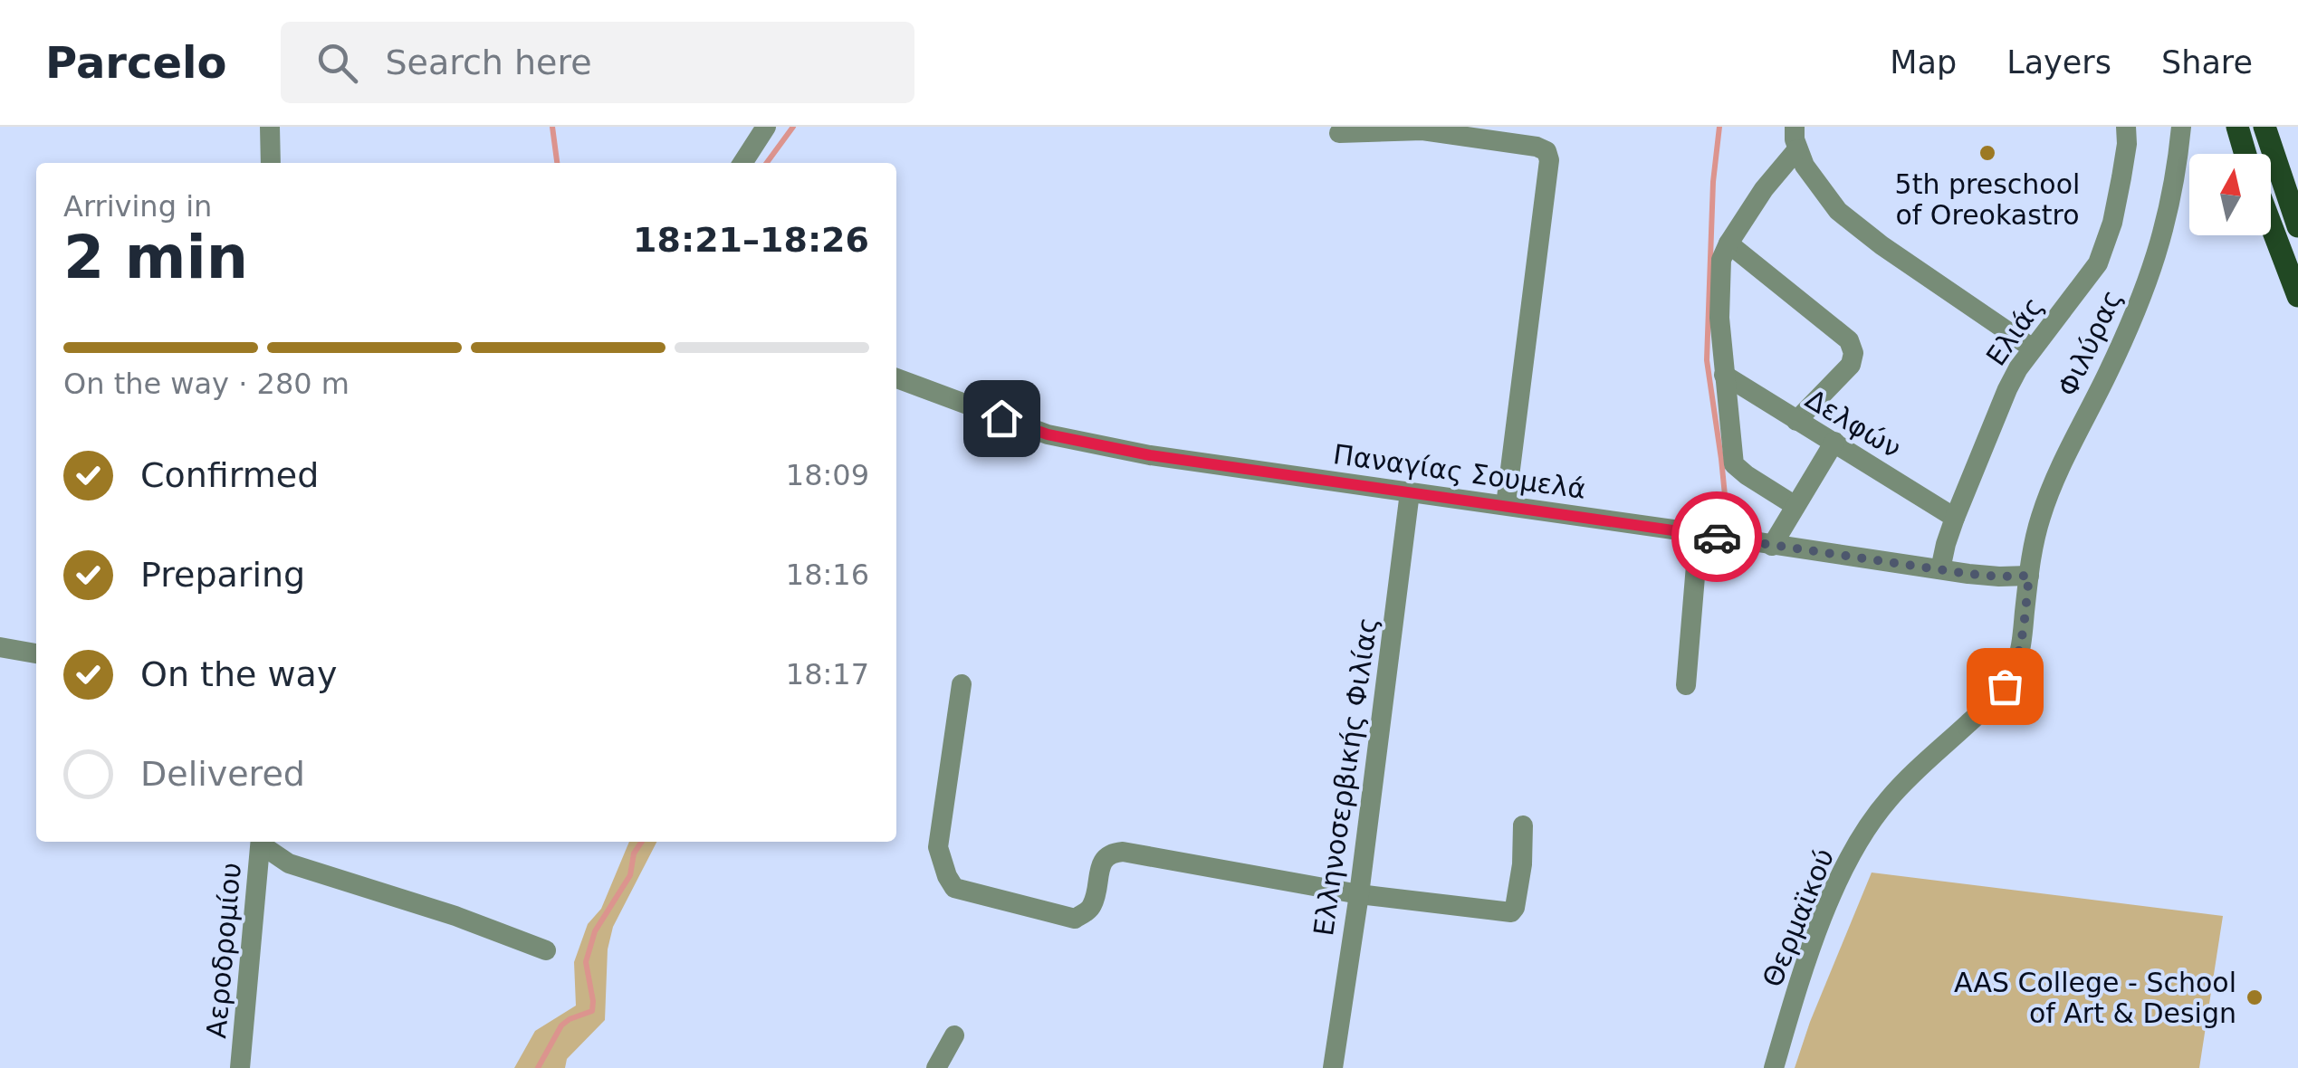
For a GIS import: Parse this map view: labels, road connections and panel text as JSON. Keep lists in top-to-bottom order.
{
  "streets": {
    "street": [
      "Ελιάς",
      "Φιλύρας",
      "Δελφών",
      "Παναγίας Σουμελά",
      "Ελληνοσερβικής Φιλίας",
      "Θερμαϊκού",
      "Αεροδρομίου"
    ]
  },
  "crossings": [
    ["Ελιάς", "Δελφών"],
    ["Ελιάς", "Παναγίας Σουμελά"],
    ["Φιλύρας", "Παναγίας Σουμελά"],
    ["Φιλύρας", "Θερμαϊκού"],
    ["Παναγίας Σουμελά", "Ελληνοσερβικής Φιλίας"],
    ["Παναγίας Σουμελά", "Θερμαϊκού"]
  ],
  "places": ["5th preschool of Oreokastro", "AAS College - School of Art & Design"],
  "north": "top",
  "page": {
    "header": "Parcelo",
    "search": "Search here",
    "nav": ["Map", "Layers", "Share"],
    "heading": ["2 min", "Arriving in", "18:21–18:26"],
    "bar": "On the way · 280 m",
    "list": [
      ["Confirmed", "18:09"],
      ["Preparing", "18:16"],
      ["On the way", "18:17"],
      "Delivered"
    ]
  }
}
